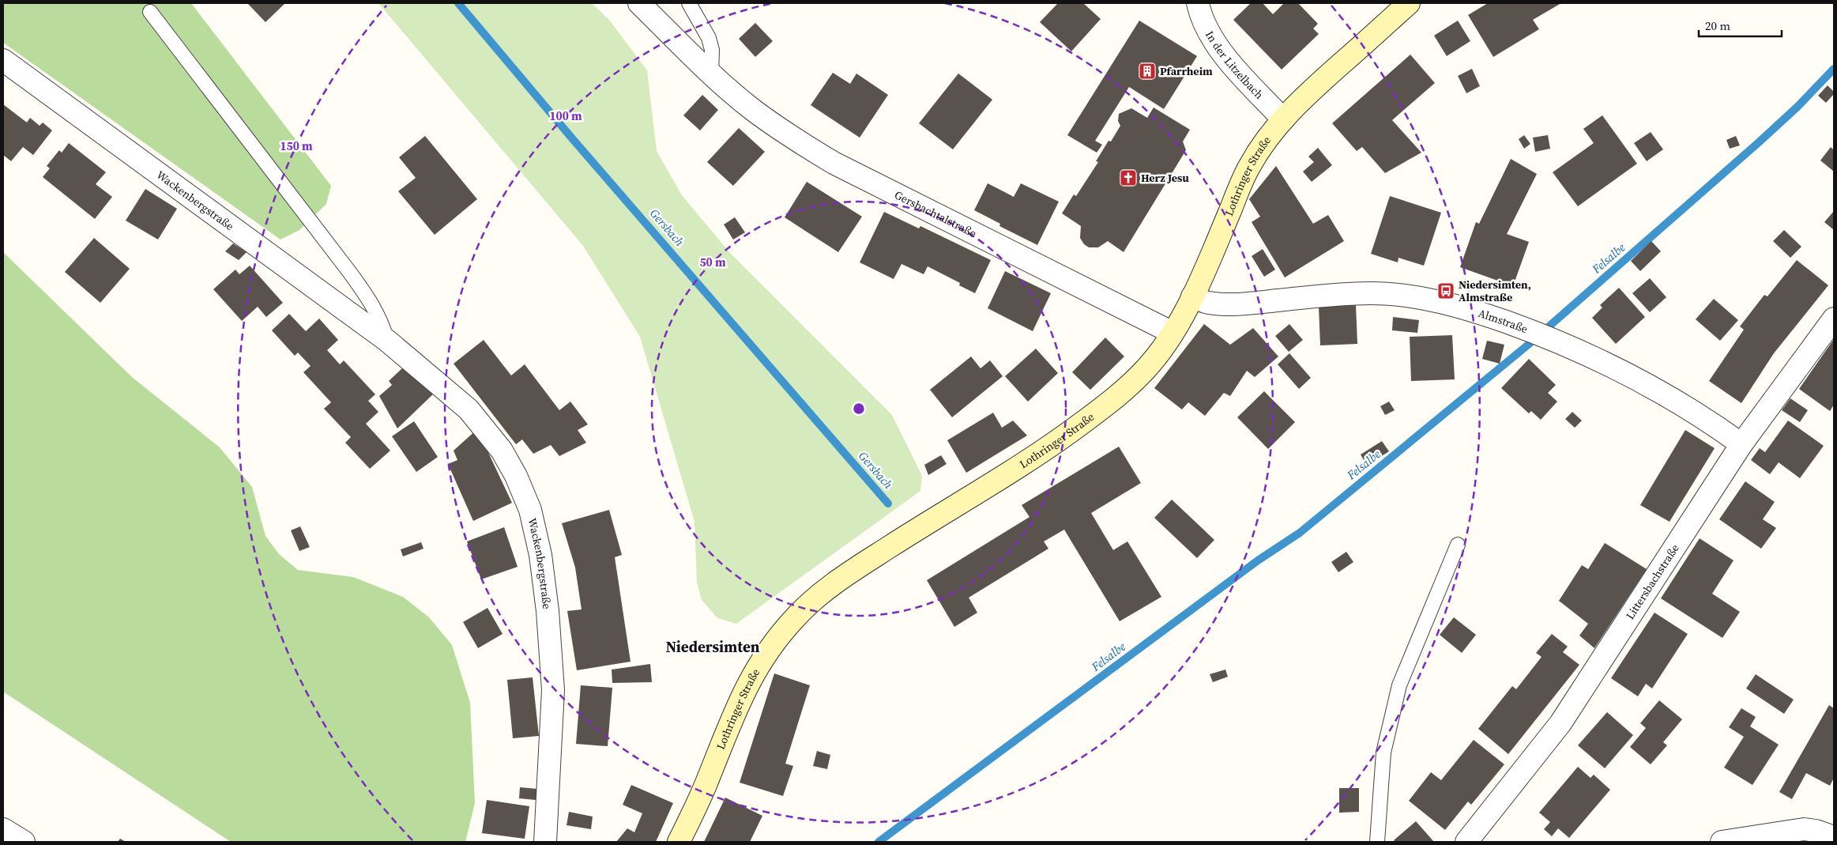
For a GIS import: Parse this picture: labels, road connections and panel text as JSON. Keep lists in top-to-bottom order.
{
  "streets": {
    "main road": ["Lothringer Straße"],
    "street": [
      "In der Litzelbach",
      "Wackenbergstraße",
      "Gersbachtalstraße",
      "Almstraße",
      "Littersbachstraße"
    ]
  },
  "crossings": [
    ["In der Litzelbach", "Lothringer Straße"],
    ["Lothringer Straße", "Gersbachtalstraße"],
    ["Lothringer Straße", "Almstraße"],
    ["Almstraße", "Littersbachstraße"]
  ],
  "districts": ["Niedersimten"],
  "water": ["Gersbach", "Felsalbe"],
  "places": {
    "building": ["Pfarrheim"],
    "church": ["Herz Jesu"],
    "bus stop": ["Niedersimten, Almstraße"]
  },
  "scale_bar": "20 m",
  "rings": ["100 m", "150 m", "50 m"]
}
